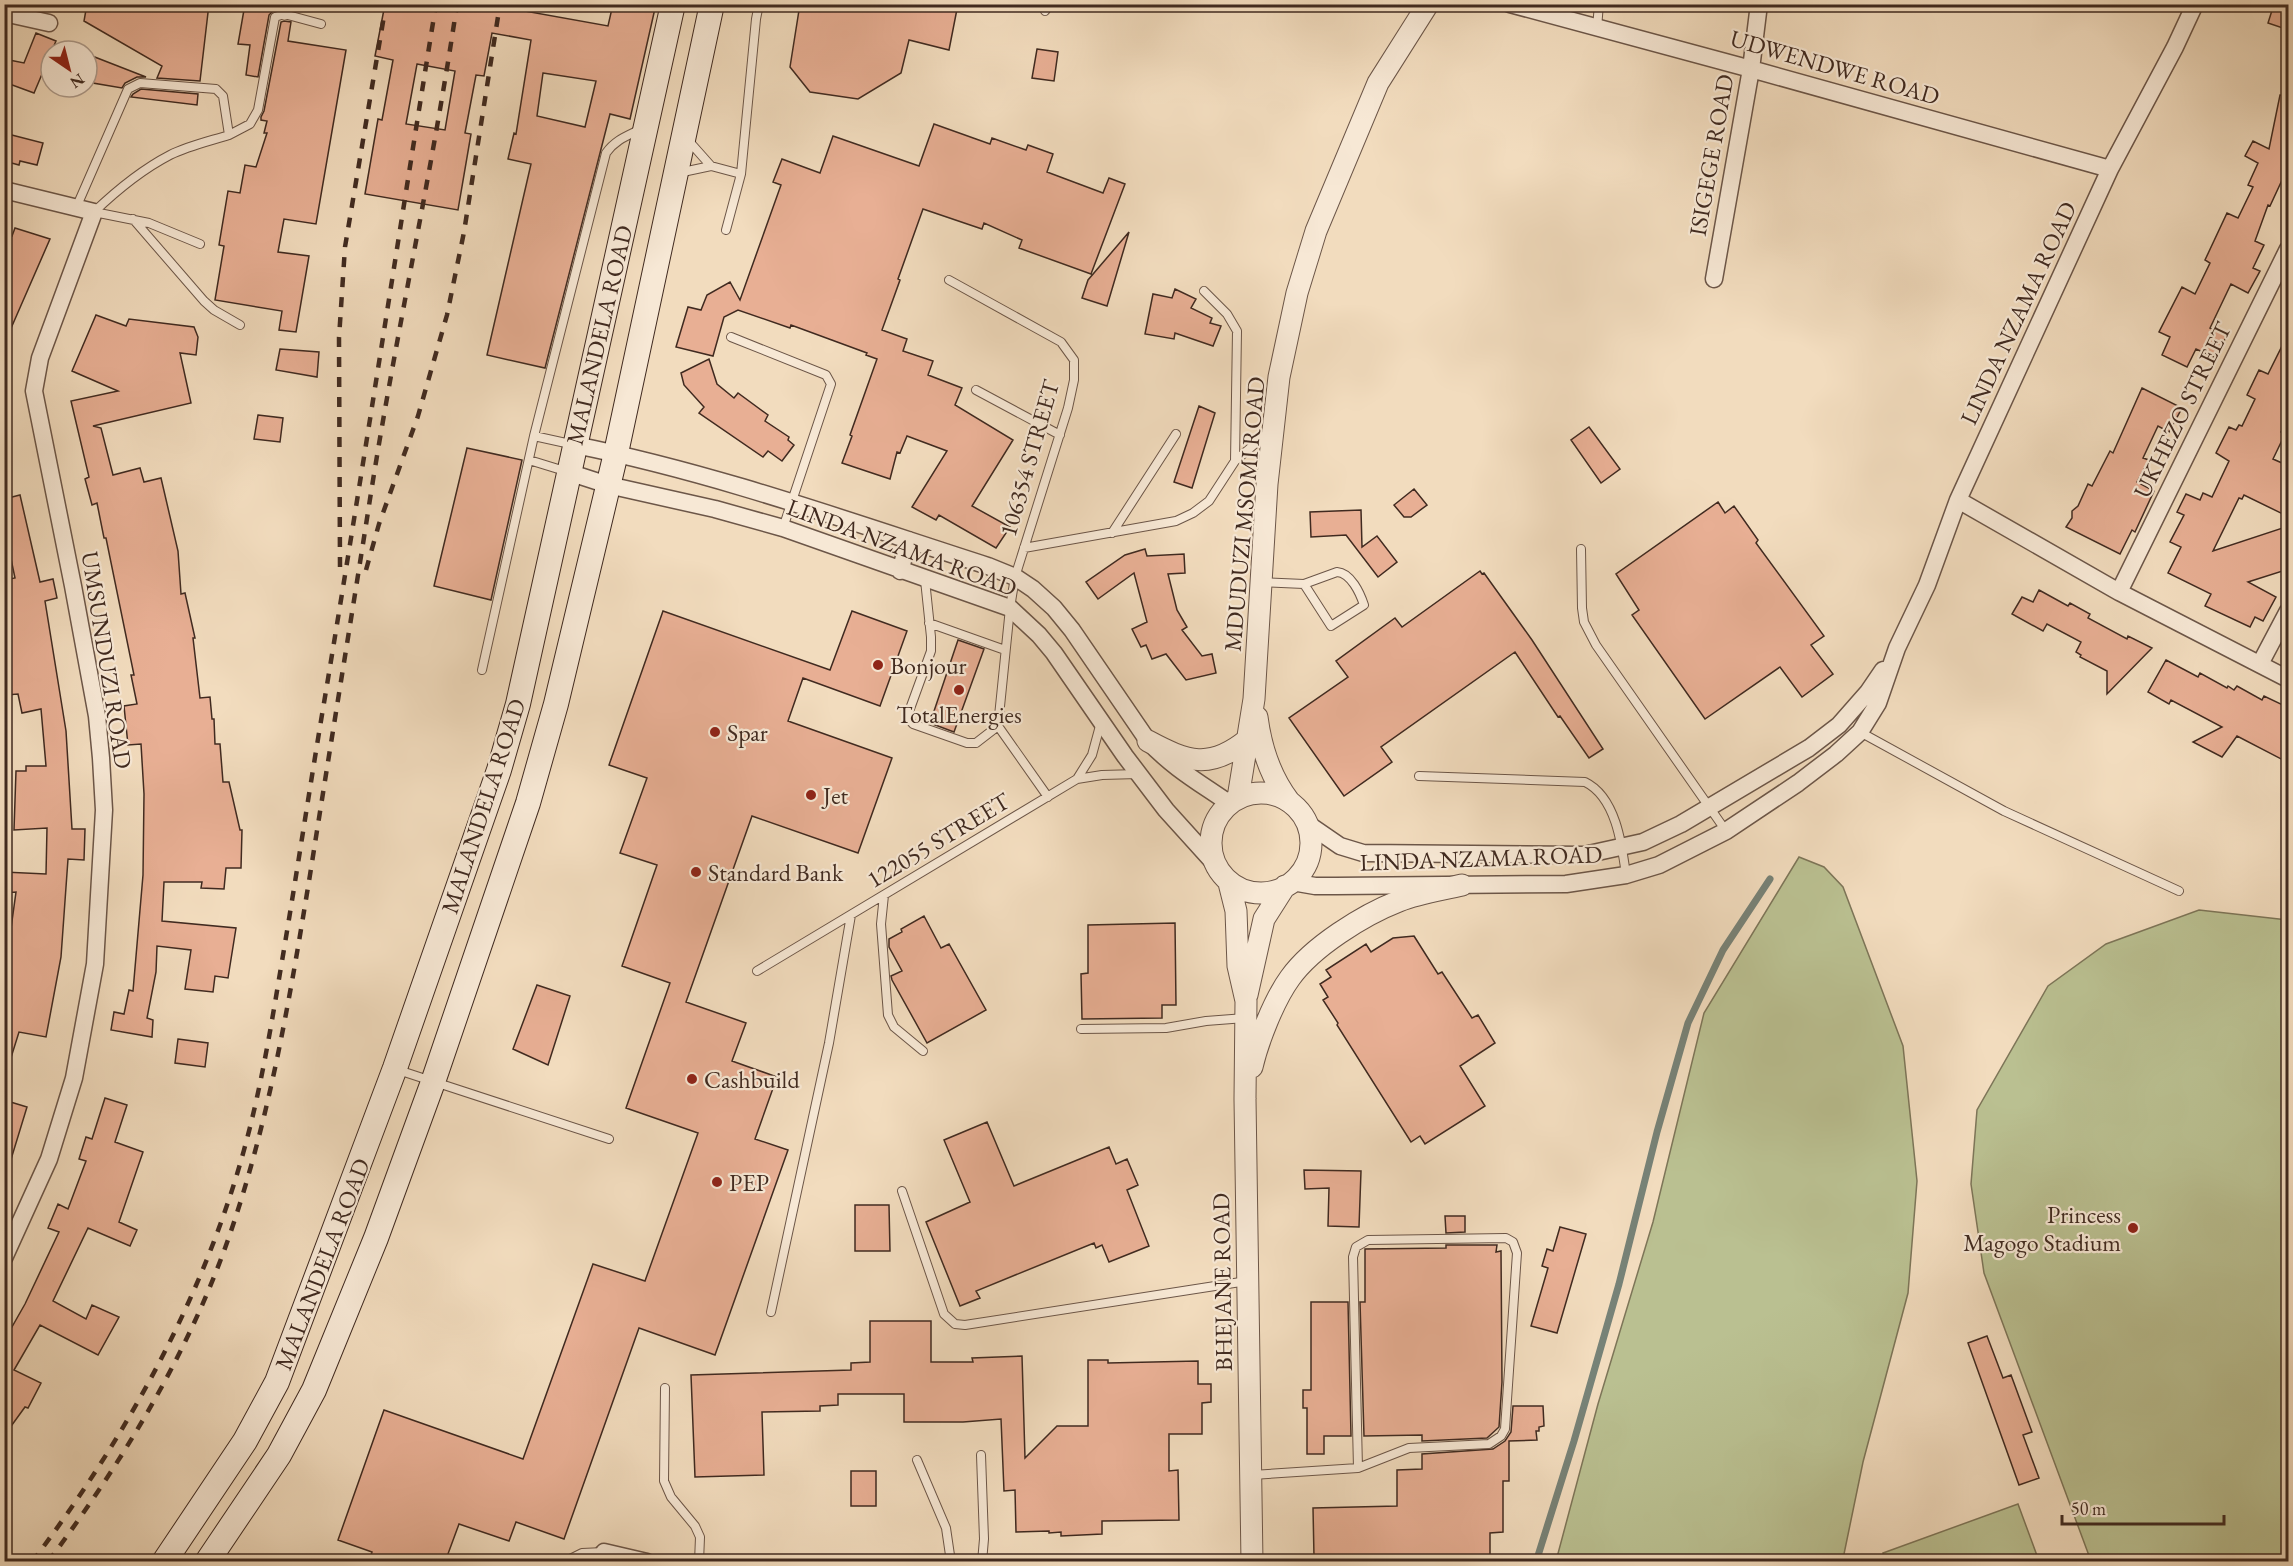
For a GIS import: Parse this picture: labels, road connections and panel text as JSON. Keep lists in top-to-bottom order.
{
  "streets": {
    "main road": ["MALANDELA ROAD"],
    "street": [
      "UDWENDWE ROAD",
      "ISIGEGE ROAD",
      "LINDA NZAMA ROAD",
      "UKHEZO STREET",
      "MDUDUZI MSOMI ROAD",
      "UMSUNDUZI ROAD",
      "BHEJANE ROAD"
    ],
    "lane": ["106354 STREET", "122055 STREET"]
  },
  "crossings": [
    ["UDWENDWE ROAD", "ISIGEGE ROAD"],
    ["UDWENDWE ROAD", "LINDA NZAMA ROAD"],
    ["LINDA NZAMA ROAD", "MALANDELA ROAD"],
    ["LINDA NZAMA ROAD", "106354 STREET"],
    ["LINDA NZAMA ROAD", "MDUDUZI MSOMI ROAD"],
    ["LINDA NZAMA ROAD", "122055 STREET"],
    ["LINDA NZAMA ROAD", "BHEJANE ROAD"],
    ["MDUDUZI MSOMI ROAD", "BHEJANE ROAD"]
  ],
  "places": [
    "Bonjour",
    "TotalEnergies",
    "Spar",
    "Jet",
    "Standard Bank",
    "Cashbuild",
    "PEP",
    "Princess Magogo Stadium"
  ],
  "scale_bar": "50 m",
  "north": "bottom right"
}
